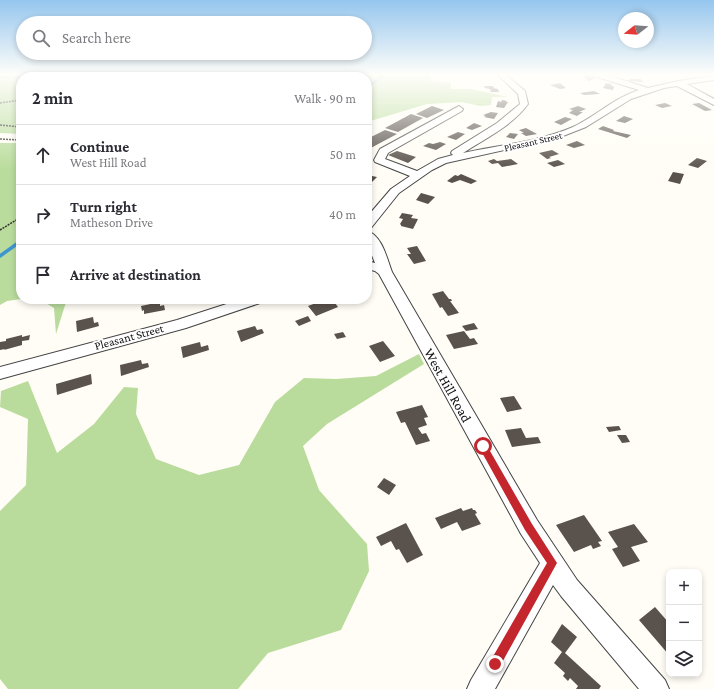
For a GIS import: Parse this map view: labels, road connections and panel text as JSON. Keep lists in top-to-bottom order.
{
  "streets": {
    "street": ["Pleasant Street", "West Hill Road"]
  },
  "north": "left",
  "page": {
    "search": "Search here",
    "heading": ["2 min", "Walk · 90 m"],
    "list": [
      ["Continue", "West Hill Road", "50 m"],
      ["Turn right", "Matheson Drive", "40 m"],
      "Arrive at destination"
    ],
    "map_buttons": ["+", "−"]
  }
}
